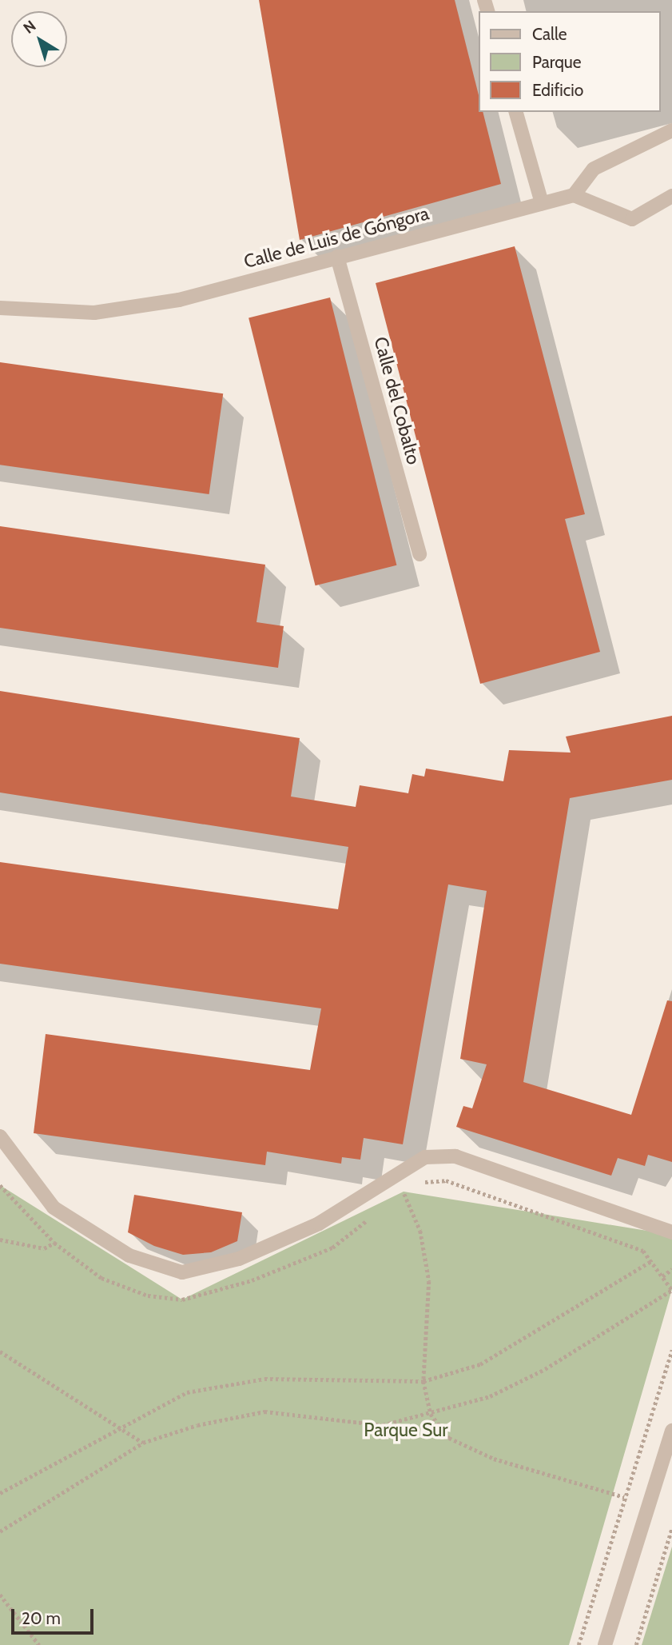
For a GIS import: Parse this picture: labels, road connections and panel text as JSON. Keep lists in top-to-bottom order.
{
  "streets": {
    "street": ["Calle de Luis de Góngora", "Calle del Cobalto"]
  },
  "crossings": [
    ["Calle de Luis de Góngora", "Calle del Cobalto"]
  ],
  "parks": ["Parque Sur"],
  "legend": ["Calle", "Parque", "Edificio"],
  "scale_bar": "20 m",
  "north": "top left"
}
